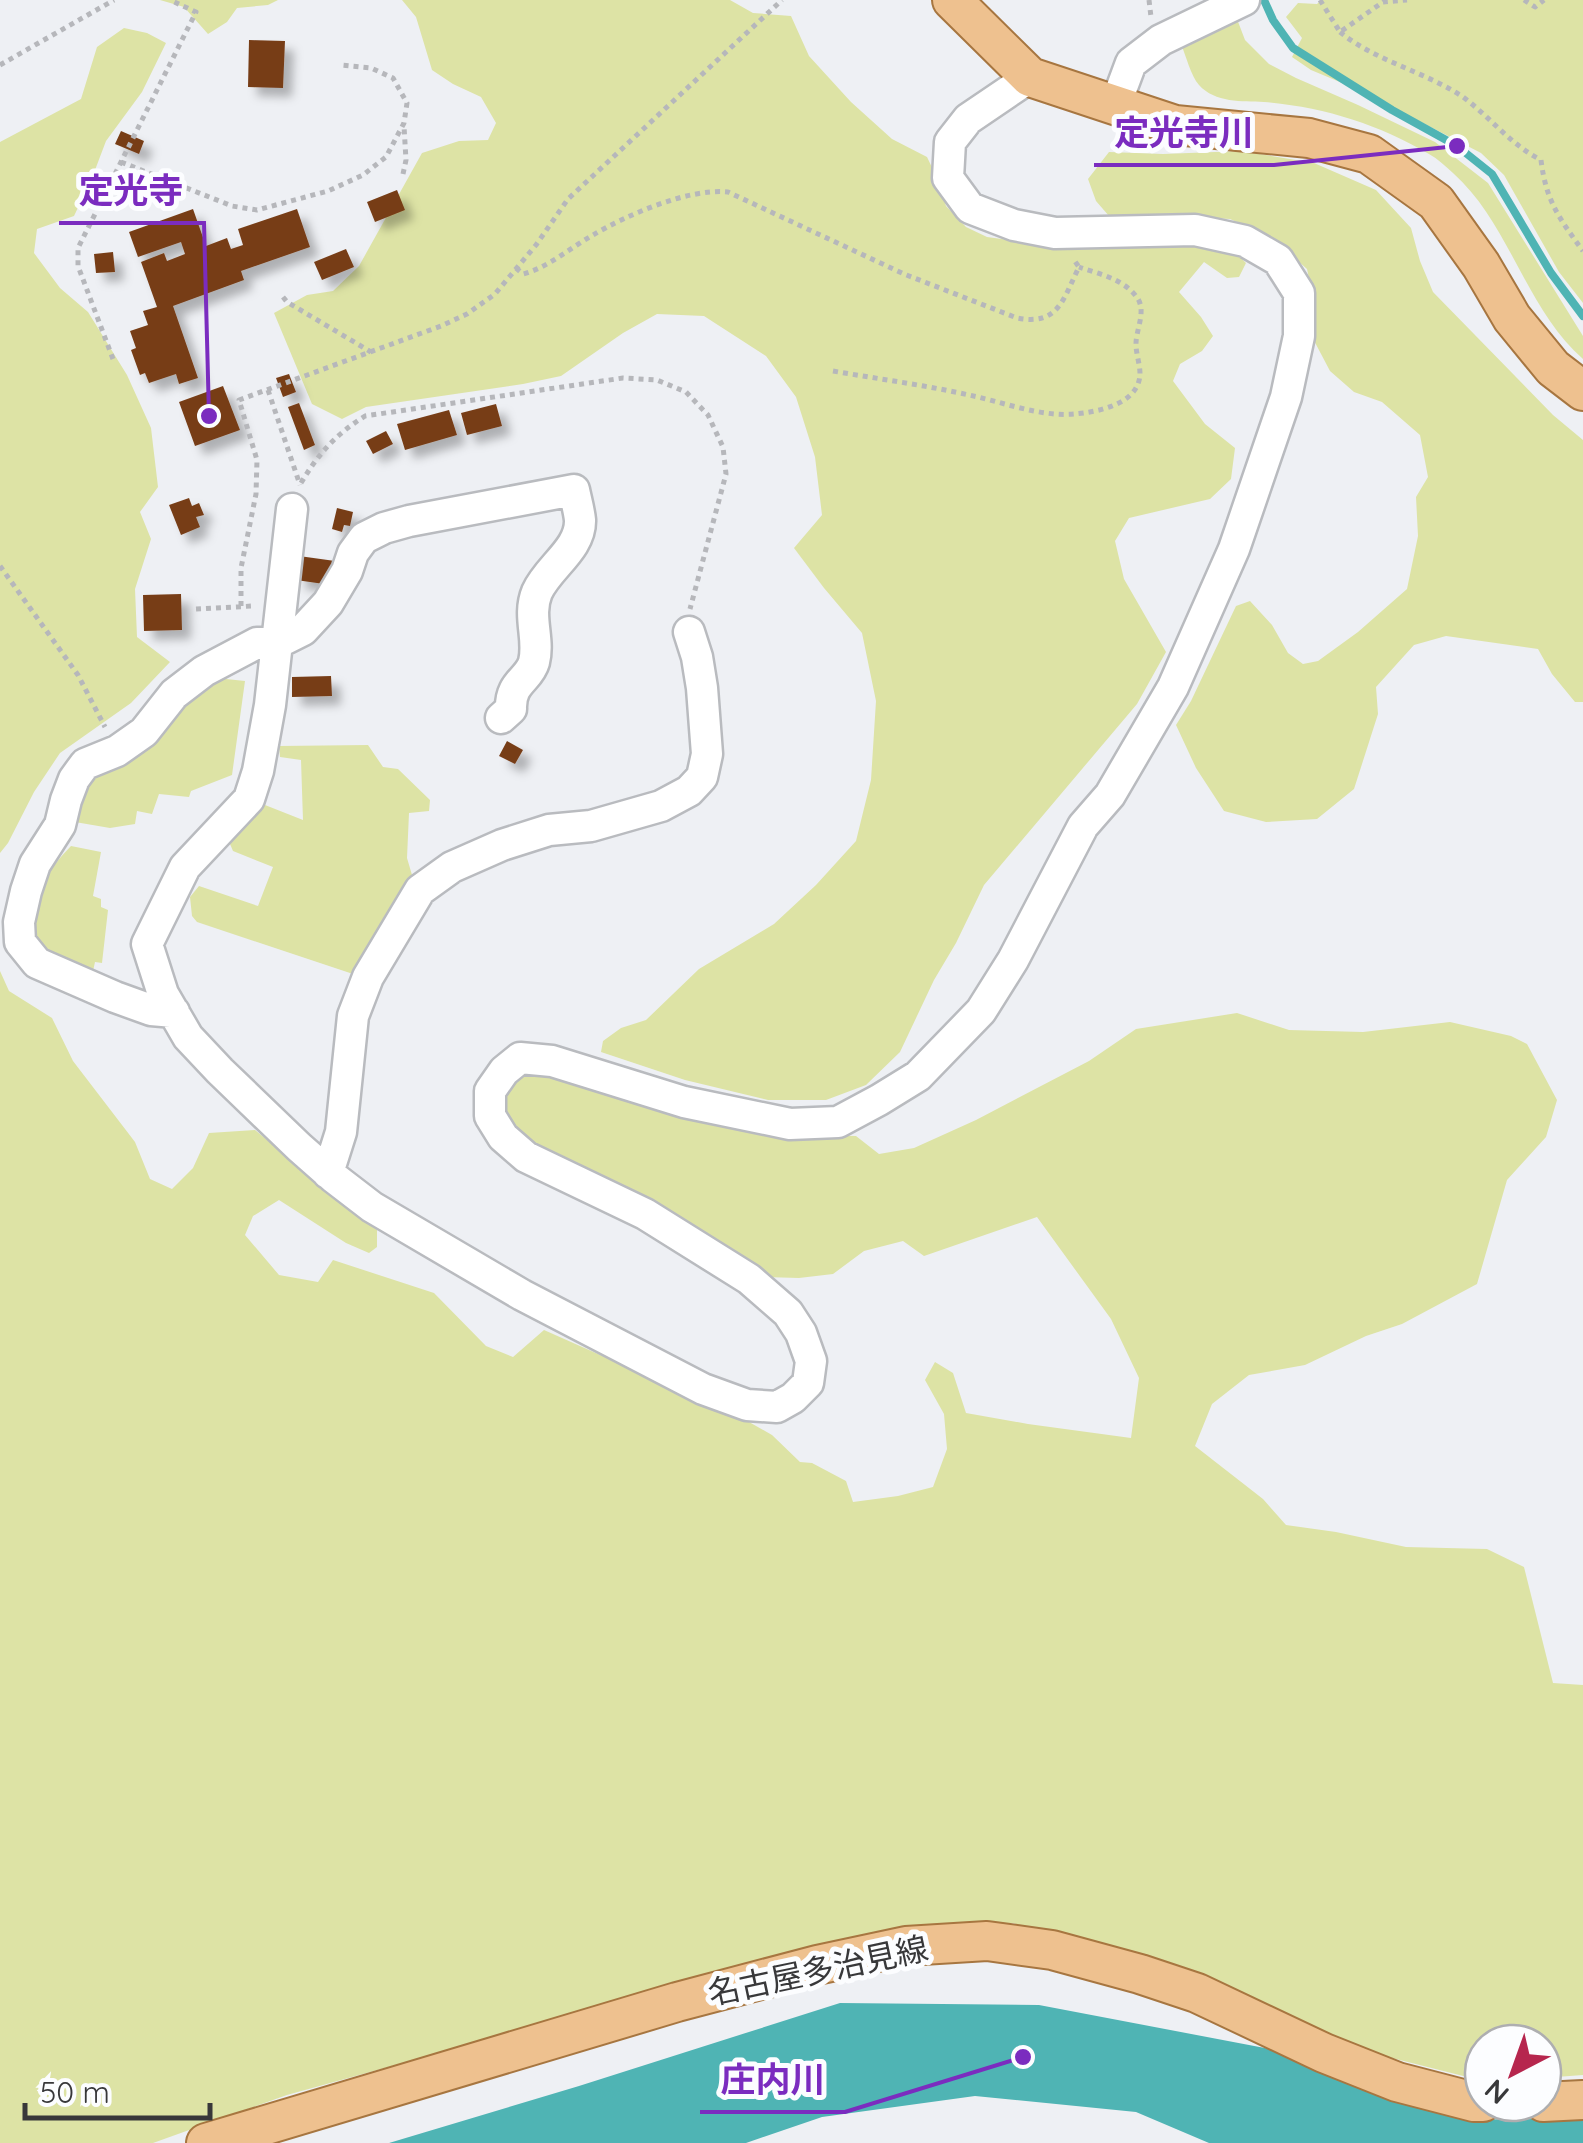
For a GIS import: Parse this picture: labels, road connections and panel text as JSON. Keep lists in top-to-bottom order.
{
  "streets": {
    "main road": ["名古屋多治見線"]
  },
  "places": ["定光寺川", "定光寺", "庄内川"],
  "scale_bar": "50 m",
  "north": "bottom left"
}
